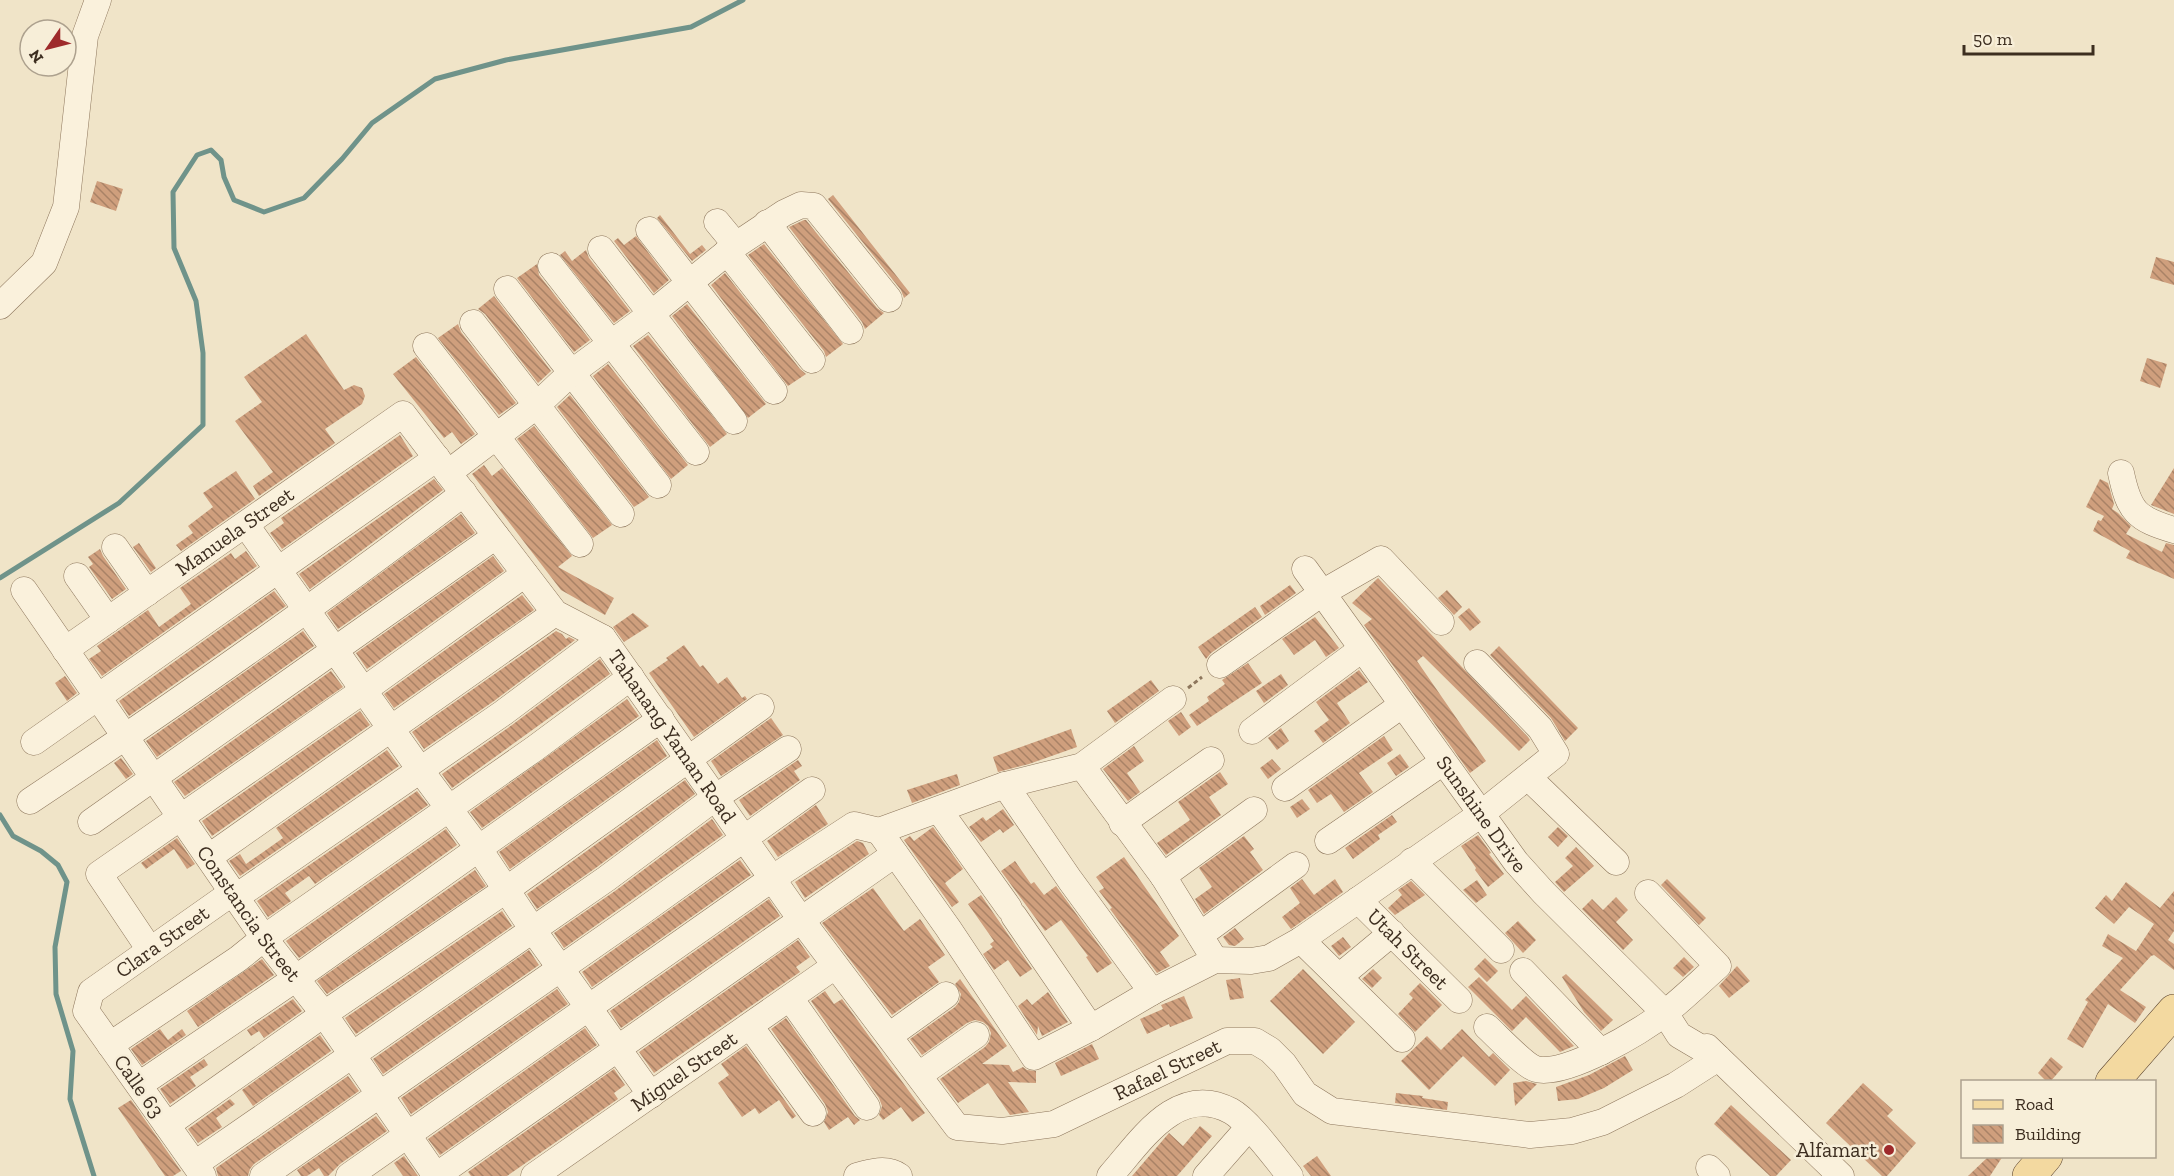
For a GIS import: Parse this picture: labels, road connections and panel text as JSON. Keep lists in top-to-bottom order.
{
  "streets": {
    "street": [
      "Manuela Street",
      "Tahanang Yaman Road",
      "Sunshine Drive",
      "Constancia Street",
      "Clara Street",
      "Utah Street",
      "Rafael Street",
      "Miguel Street",
      "Calle 63"
    ]
  },
  "crossings": [
    ["Manuela Street", "Tahanang Yaman Road"],
    ["Manuela Street", "Constancia Street"],
    ["Tahanang Yaman Road", "Clara Street"],
    ["Tahanang Yaman Road", "Rafael Street"],
    ["Tahanang Yaman Road", "Miguel Street"],
    ["Sunshine Drive", "Rafael Street"],
    ["Constancia Street", "Clara Street"],
    ["Clara Street", "Calle 63"],
    ["Rafael Street", "Miguel Street"]
  ],
  "places": ["Alfamart"],
  "legend": ["Road", "Building"],
  "scale_bar": "50 m",
  "north": "bottom left"
}
